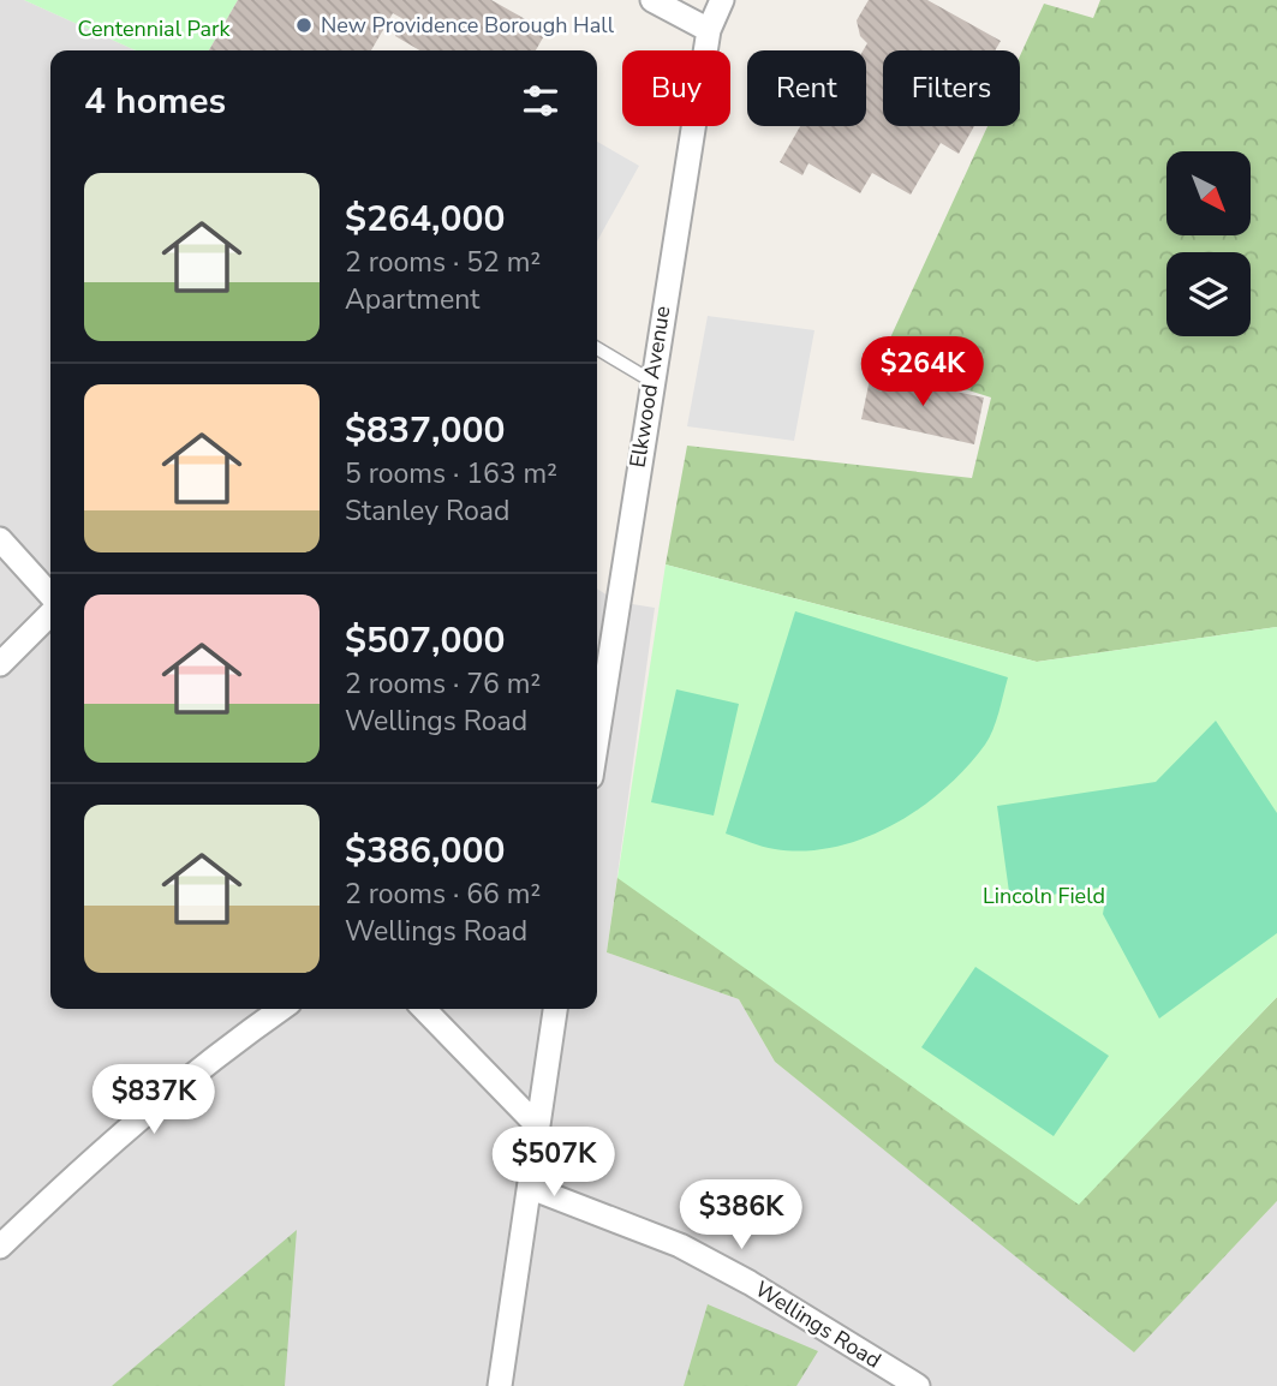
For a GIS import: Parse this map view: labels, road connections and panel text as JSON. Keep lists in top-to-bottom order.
{
  "streets": {
    "street": ["Elkwood Avenue", "Wellings Road"]
  },
  "parks": ["Centennial Park", "Lincoln Field"],
  "places": ["New Providence Borough Hall"],
  "north": "bottom right",
  "page": {
    "chip": ["Buy", "Rent", "Filters"],
    "heading": "4 homes",
    "list": [
      {
        "name": "$264,000",
        "note": "2 rooms · 52 m² · Apartment"
      },
      {
        "name": "$837,000",
        "note": "5 rooms · 163 m² · Stanley Road"
      },
      {
        "name": "$507,000",
        "note": "2 rooms · 76 m² · Wellings Road"
      },
      {
        "name": "$386,000",
        "note": "2 rooms · 66 m² · Wellings Road"
      }
    ],
    "price": [
      "$264K",
      "$837K",
      "$507K",
      "$386K"
    ]
  }
}
